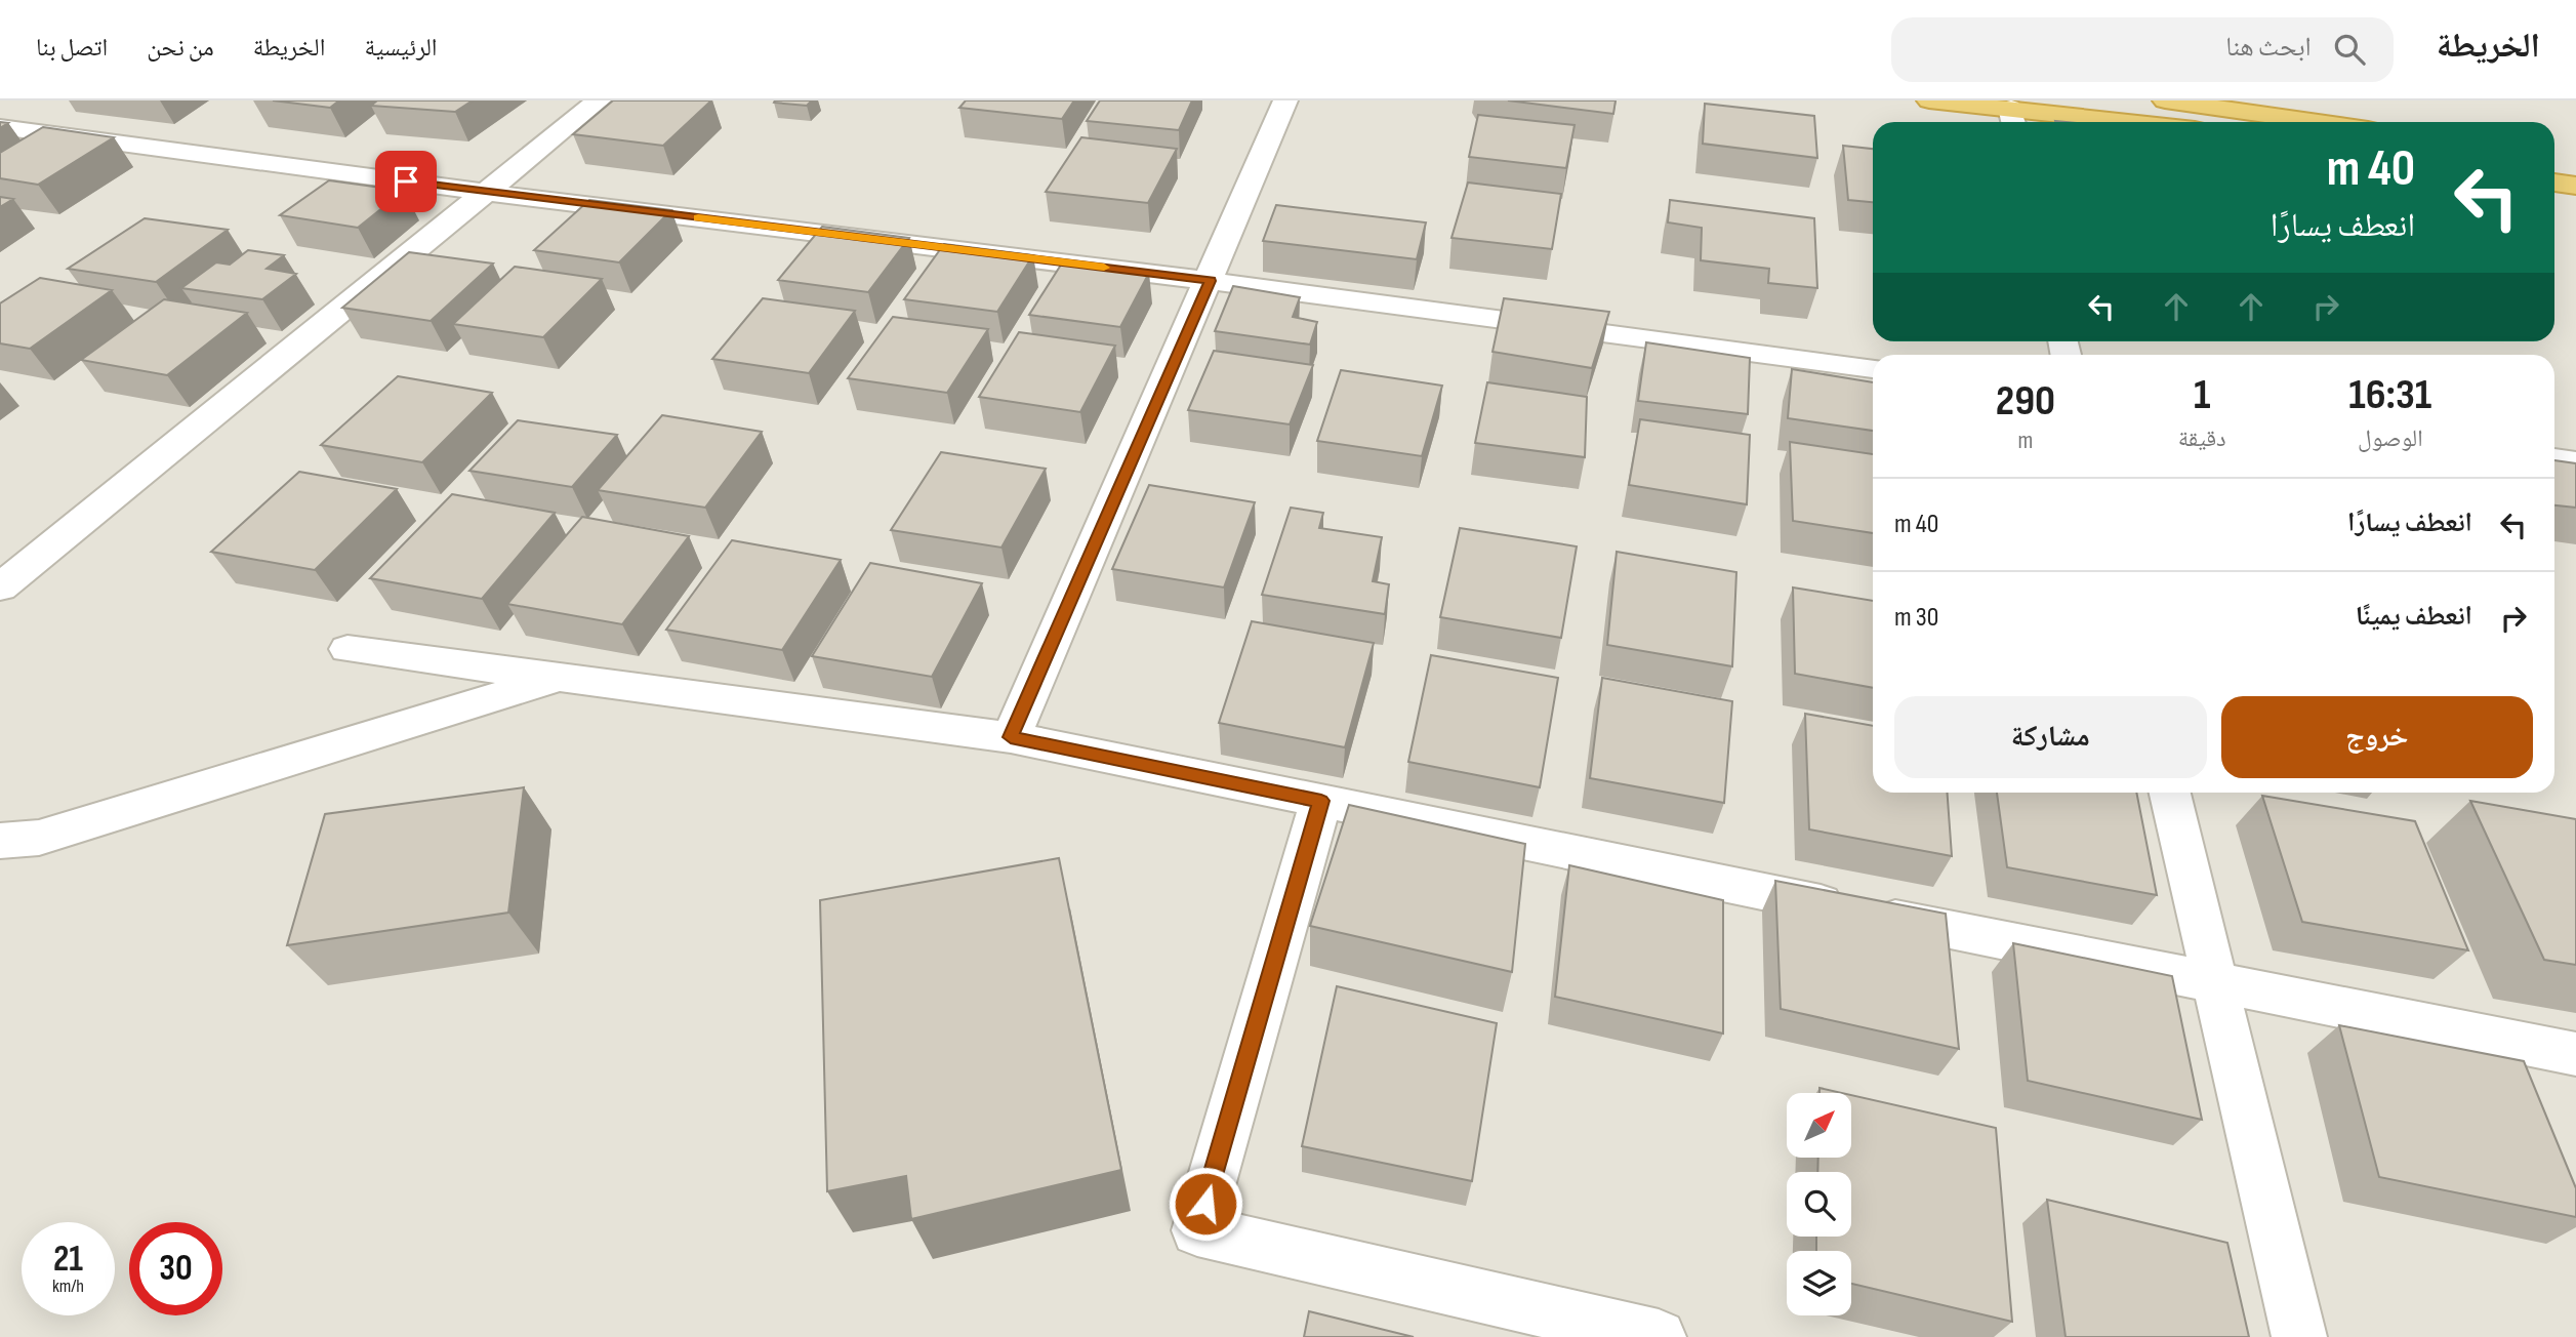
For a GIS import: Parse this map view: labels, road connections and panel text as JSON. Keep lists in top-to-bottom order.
{
  "north": "top right",
  "page": {
    "header": "الخريطة",
    "search": "ابحث هنا",
    "nav": [
      "الرئيسية",
      "الخريطة",
      "من نحن",
      "اتصل بنا"
    ],
    "turn": ["40 m", "انعطف يسارًا"],
    "eta": [
      "16:31",
      "الوصول",
      "1",
      "دقيقة",
      "290",
      "m"
    ],
    "list": [
      {
        "name": "انعطف يسارًا",
        "value": "40 m"
      },
      {
        "name": "انعطف يمينًا",
        "value": "30 m"
      }
    ],
    "buttons": ["خروج", "مشاركة"],
    "speed": "21 km/h",
    "limit": "30"
  }
}
